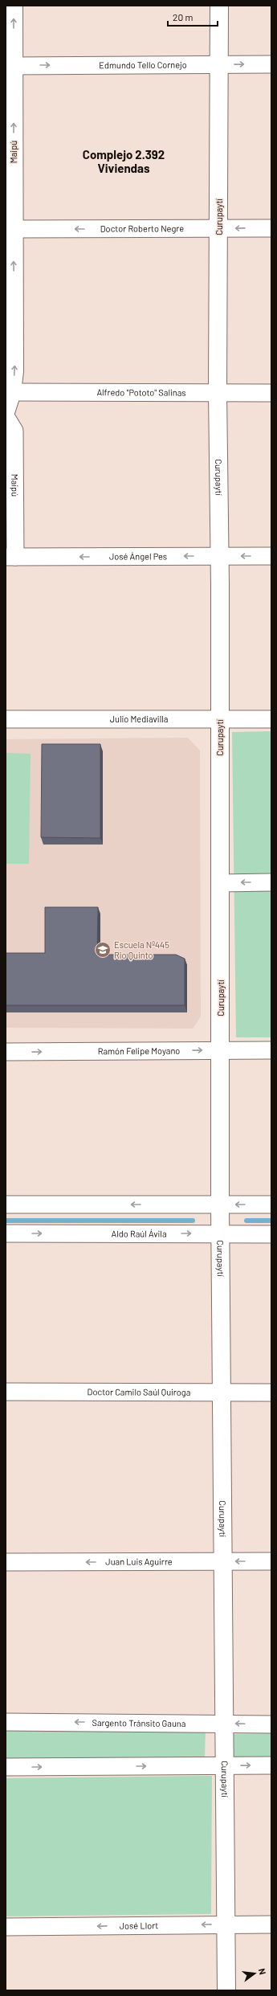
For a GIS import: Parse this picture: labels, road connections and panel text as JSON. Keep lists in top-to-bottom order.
{
  "streets": {
    "street": [
      "Edmundo Tello Cornejo",
      "Maipú",
      "Curupaytí",
      "Doctor Roberto Negre",
      "Alfredo \"Pototo\" Salinas",
      "José Ángel Pes",
      "Julio Mediavilla",
      "Ramón Felipe Moyano",
      "Aldo Raúl Ávila",
      "Doctor Camilo Saúl Quiroga",
      "Juan Luis Aguirre",
      "Sargento Tránsito Gauna",
      "José Llort"
    ]
  },
  "crossings": [
    ["Edmundo Tello Cornejo", "Maipú"],
    ["Edmundo Tello Cornejo", "Curupaytí"],
    ["Maipú", "Doctor Roberto Negre"],
    ["Maipú", "Alfredo \"Pototo\" Salinas"],
    ["Maipú", "José Ángel Pes"],
    ["Curupaytí", "Doctor Roberto Negre"],
    ["Curupaytí", "Alfredo \"Pototo\" Salinas"],
    ["Curupaytí", "José Ángel Pes"],
    ["Curupaytí", "Julio Mediavilla"],
    ["Curupaytí", "Ramón Felipe Moyano"],
    ["Curupaytí", "Aldo Raúl Ávila"],
    ["Curupaytí", "Doctor Camilo Saúl Quiroga"],
    ["Curupaytí", "Juan Luis Aguirre"],
    ["Curupaytí", "Sargento Tránsito Gauna"],
    ["Curupaytí", "José Llort"]
  ],
  "one_way": [
    "Edmundo Tello Cornejo",
    "Maipú",
    "Doctor Roberto Negre",
    "José Ángel Pes",
    "Ramón Felipe Moyano",
    "Juan Luis Aguirre",
    "José Llort"
  ],
  "districts": ["Complejo 2.392 Viviendas"],
  "places": {
    "school or university": ["Escuela Nº445 Rio Quinto"]
  },
  "scale_bar": "20 m",
  "north": "right"
}
